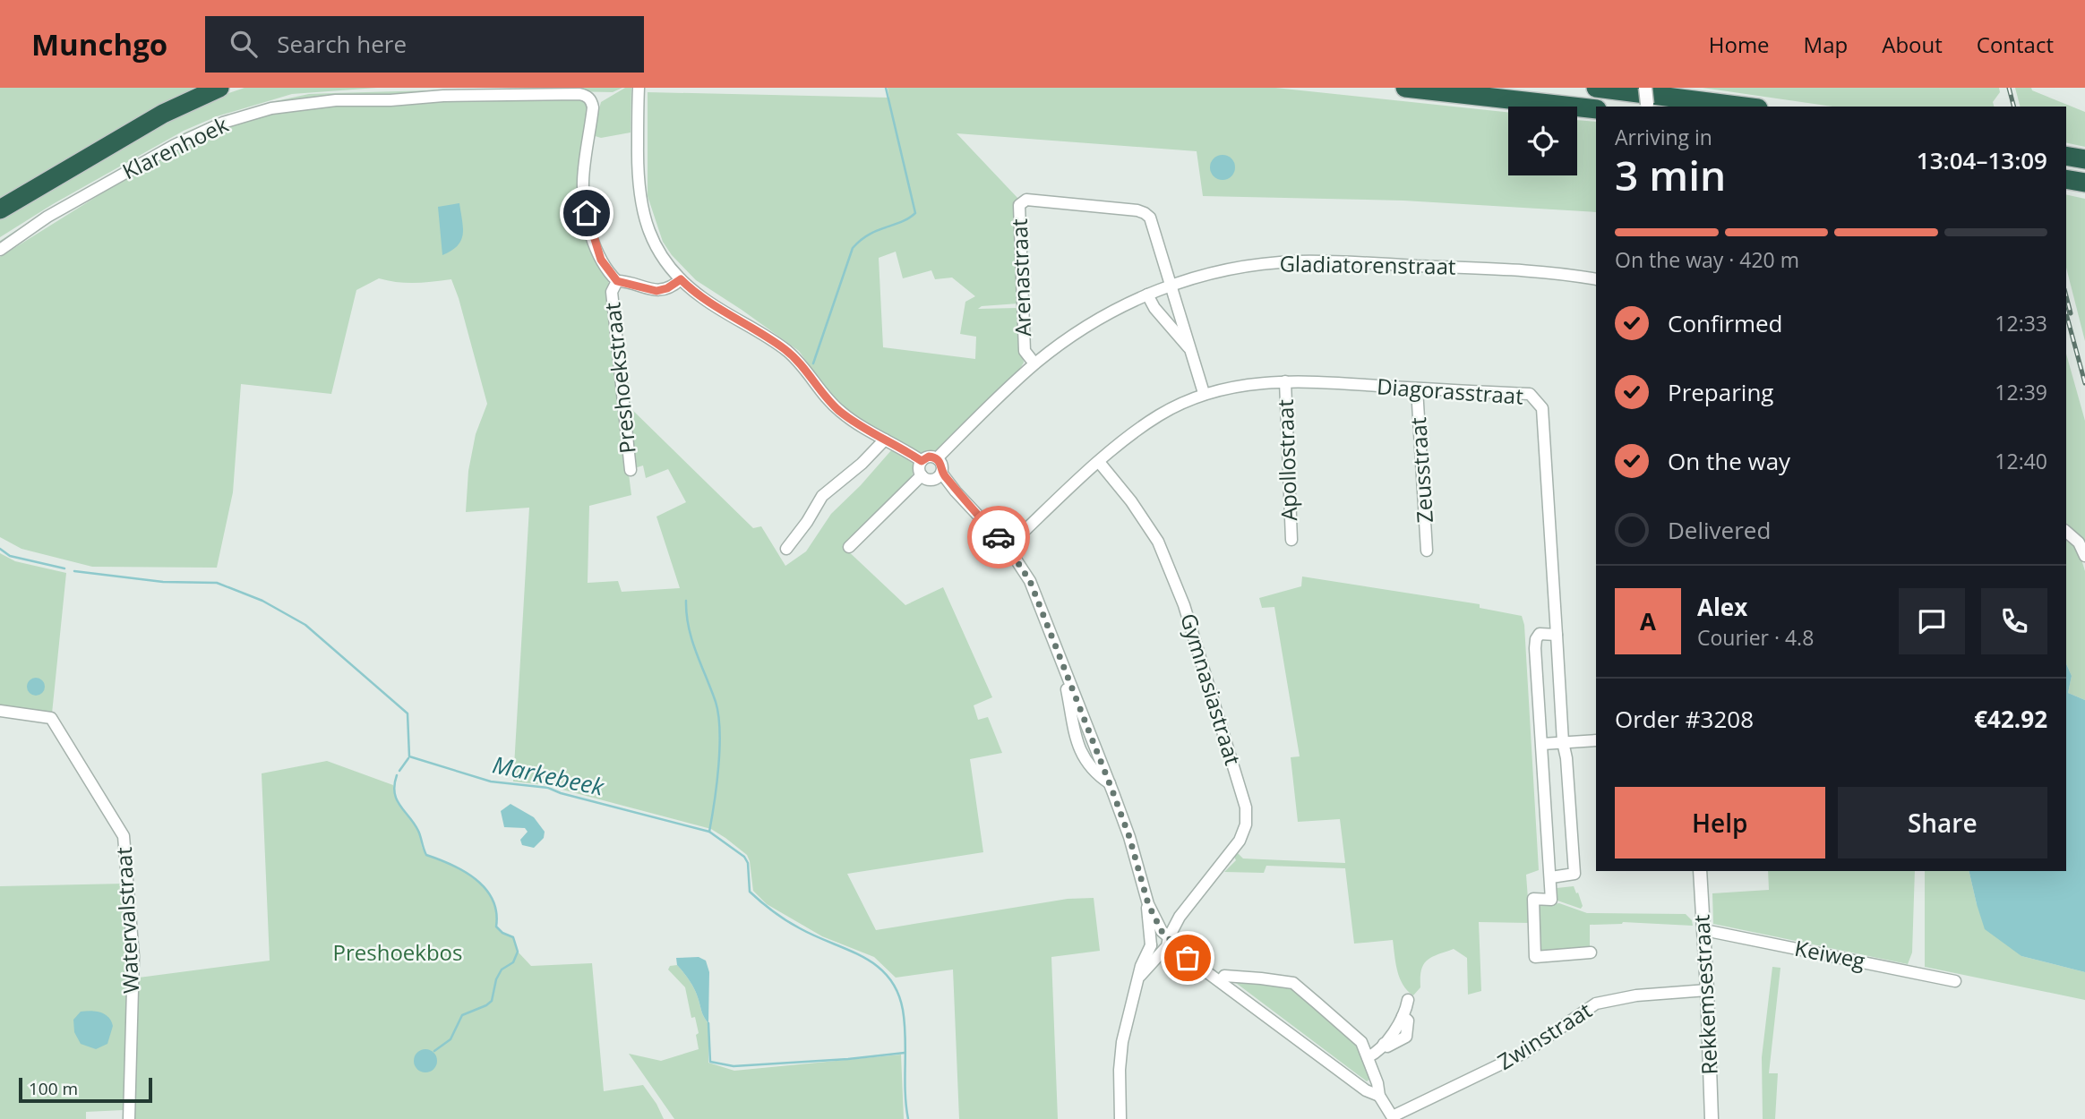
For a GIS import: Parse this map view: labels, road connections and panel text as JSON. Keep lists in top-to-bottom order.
{
  "streets": {
    "street": [
      "Klarenhoek",
      "Gladiatorenstraat",
      "Arenastraat",
      "Preshoekstraat",
      "Diagorasstraat",
      "Apollostraat",
      "Zeusstraat",
      "Gymnasiastraat",
      "Watervalstraat",
      "Keiweg",
      "Rekkemsestraat",
      "Zwinstraat"
    ]
  },
  "crossings": [
    ["Klarenhoek", "Preshoekstraat"],
    ["Gladiatorenstraat", "Arenastraat"],
    ["Diagorasstraat", "Apollostraat"],
    ["Diagorasstraat", "Zeusstraat"],
    ["Diagorasstraat", "Gymnasiastraat"],
    ["Keiweg", "Rekkemsestraat"],
    ["Rekkemsestraat", "Zwinstraat"]
  ],
  "water": ["Markebeek"],
  "parks": ["Preshoekbos"],
  "scale_bar": "100 m",
  "page": {
    "header": "Munchgo",
    "search": "Search here",
    "nav": [
      "Home",
      "Map",
      "About",
      "Contact"
    ],
    "heading": ["3 min", "Arriving in", "13:04–13:09"],
    "panel": [
      "Alex",
      "Courier · 4.8",
      "Order #3208",
      "€42.92"
    ],
    "bar": "On the way · 420 m",
    "list": [
      ["Confirmed", "12:33"],
      ["Preparing", "12:39"],
      ["On the way", "12:40"],
      "Delivered"
    ],
    "round": "A",
    "buttons": ["Help", "Share"],
    "scale": "100 m"
  }
}
